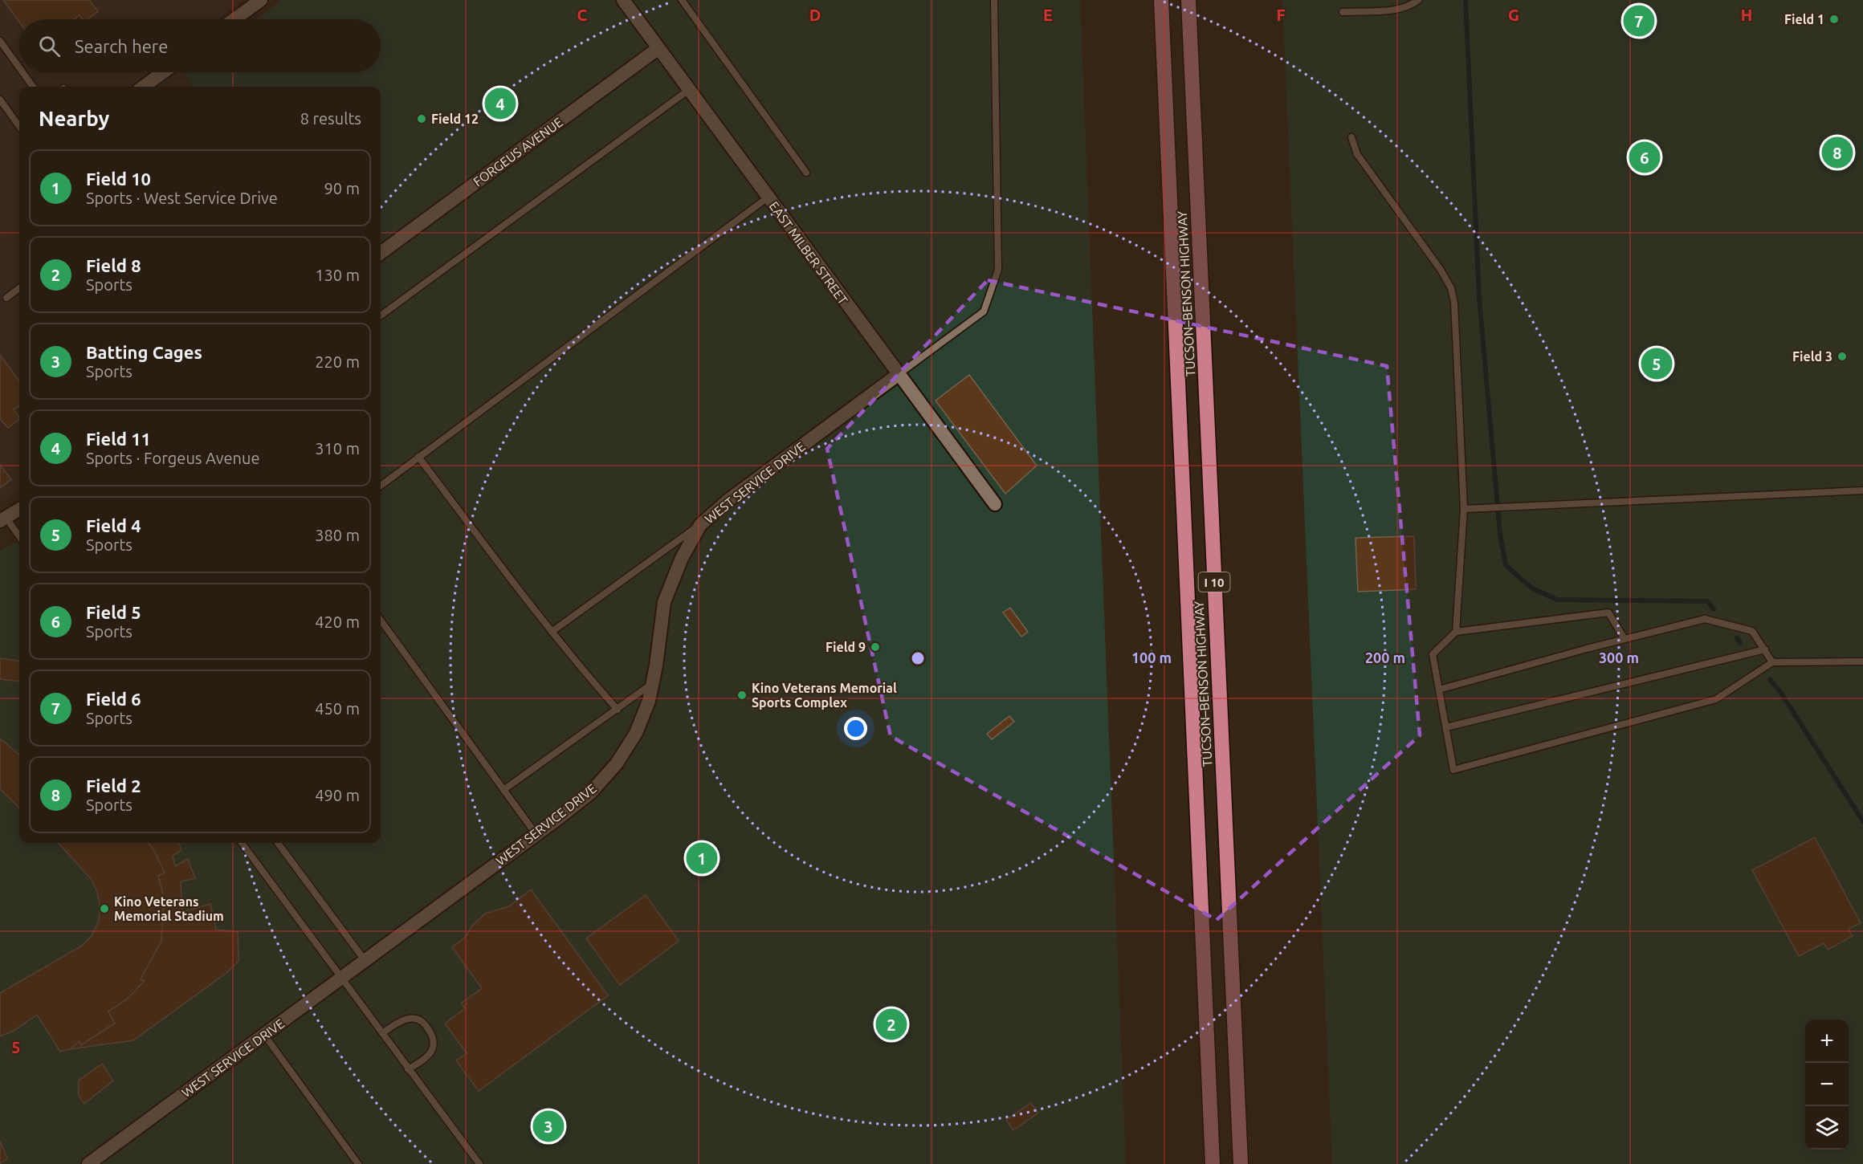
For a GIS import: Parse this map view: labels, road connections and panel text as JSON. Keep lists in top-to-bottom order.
{
  "streets": {
    "highway": ["TUCSON–BENSON HIGHWAY", "I 10"],
    "street": ["FORGEUS AVENUE", "EAST MILBER STREET", "WEST SERVICE DRIVE"]
  },
  "crossings": [
    ["FORGEUS AVENUE", "EAST MILBER STREET"],
    ["EAST MILBER STREET", "WEST SERVICE DRIVE"]
  ],
  "places": [
    "Field 1",
    "Field 12",
    "Field 3",
    "Field 9",
    "Kino Veterans Memorial Sports Complex",
    "Kino Veterans Memorial Stadium"
  ],
  "page": {
    "pins": [
      "7",
      "4",
      "8",
      "6",
      "5",
      "1",
      "2",
      "3"
    ],
    "search": "Search here",
    "heading": ["Nearby", "8 results"],
    "list": [
      {
        "mark": "1",
        "name": "Field 10",
        "note": "Sports · West Service Drive",
        "value": "90 m"
      },
      {
        "mark": "2",
        "name": "Field 8",
        "note": "Sports",
        "value": "130 m"
      },
      {
        "mark": "3",
        "name": "Batting Cages",
        "note": "Sports",
        "value": "220 m"
      },
      {
        "mark": "4",
        "name": "Field 11",
        "note": "Sports · Forgeus Avenue",
        "value": "310 m"
      },
      {
        "mark": "5",
        "name": "Field 4",
        "note": "Sports",
        "value": "380 m"
      },
      {
        "mark": "6",
        "name": "Field 5",
        "note": "Sports",
        "value": "420 m"
      },
      {
        "mark": "7",
        "name": "Field 6",
        "note": "Sports",
        "value": "450 m"
      },
      {
        "mark": "8",
        "name": "Field 2",
        "note": "Sports",
        "value": "490 m"
      }
    ],
    "map_buttons": ["+", "−"]
  },
  "grid": {
    "columns": [
      "C",
      "D",
      "E",
      "F",
      "G",
      "H"
    ],
    "rows": ["5"]
  },
  "rings": ["100 m", "200 m", "300 m"]
}
